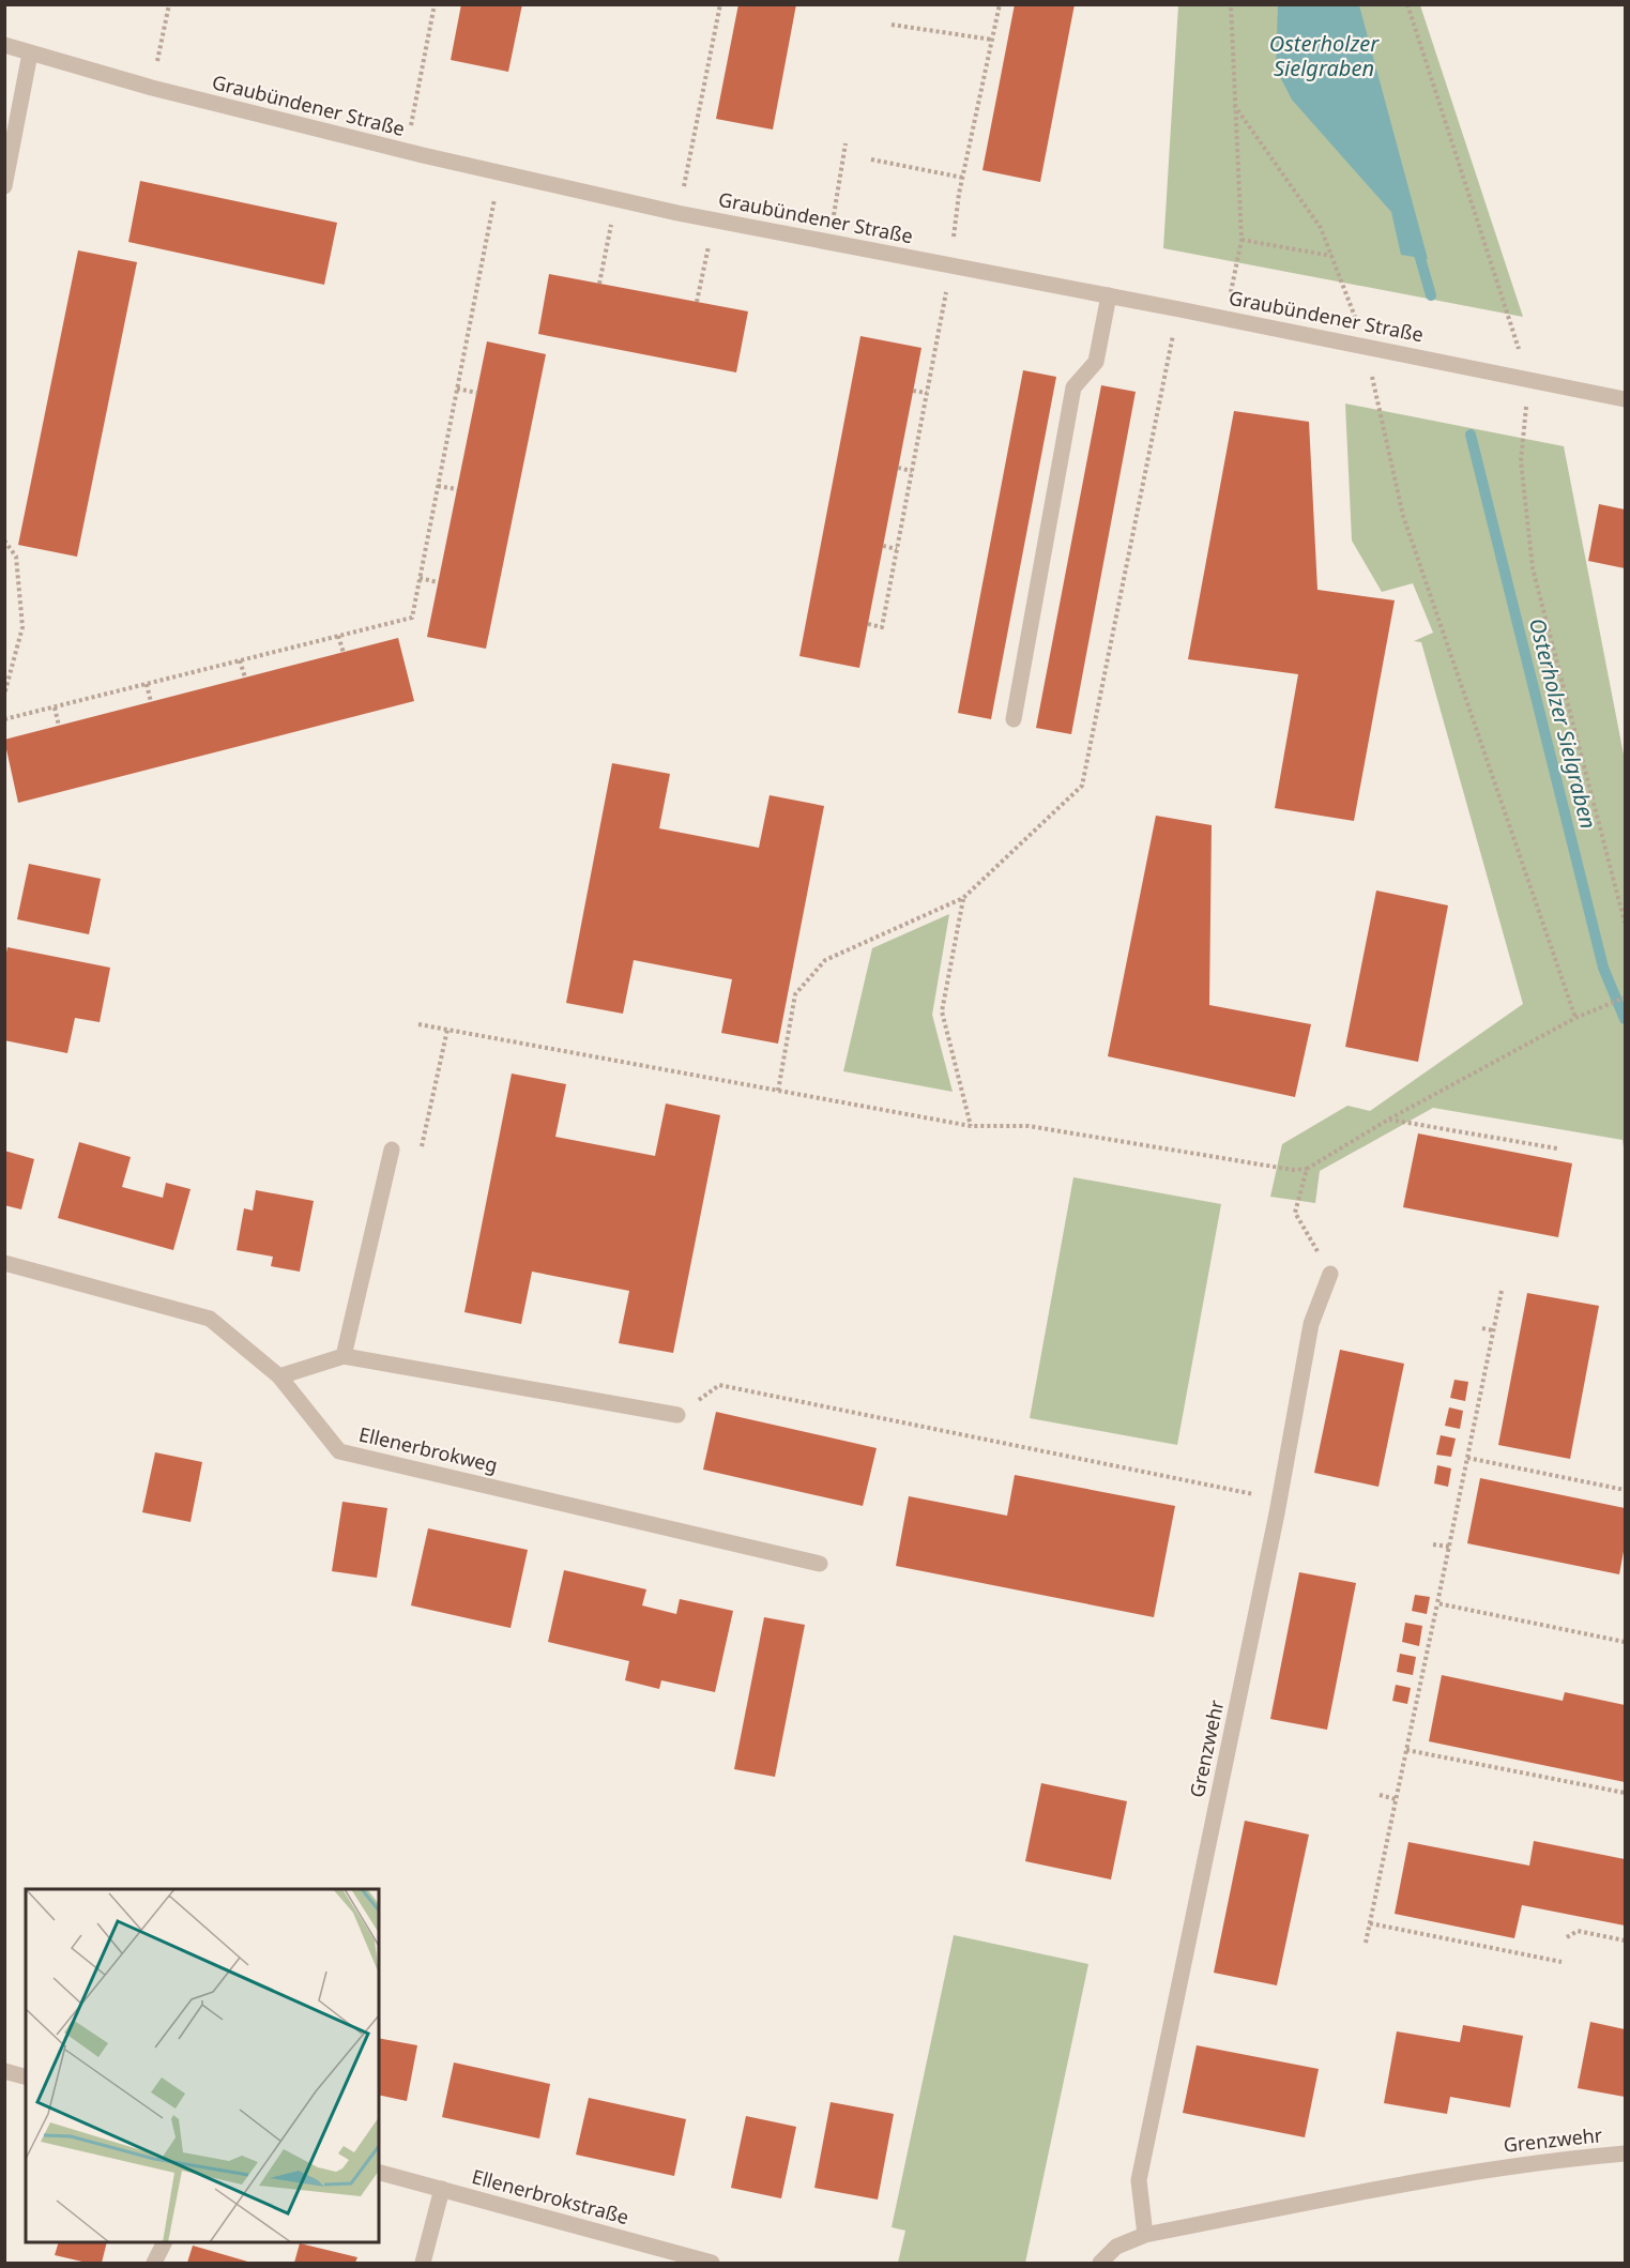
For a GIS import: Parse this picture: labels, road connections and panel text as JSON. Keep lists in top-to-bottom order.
{
  "streets": {
    "street": [
      "Graubündener Straße",
      "Ellenerbrokweg",
      "Grenzwehr",
      "Ellenerbrokstraße"
    ]
  },
  "water": ["Osterholzer Sielgraben"]
}
